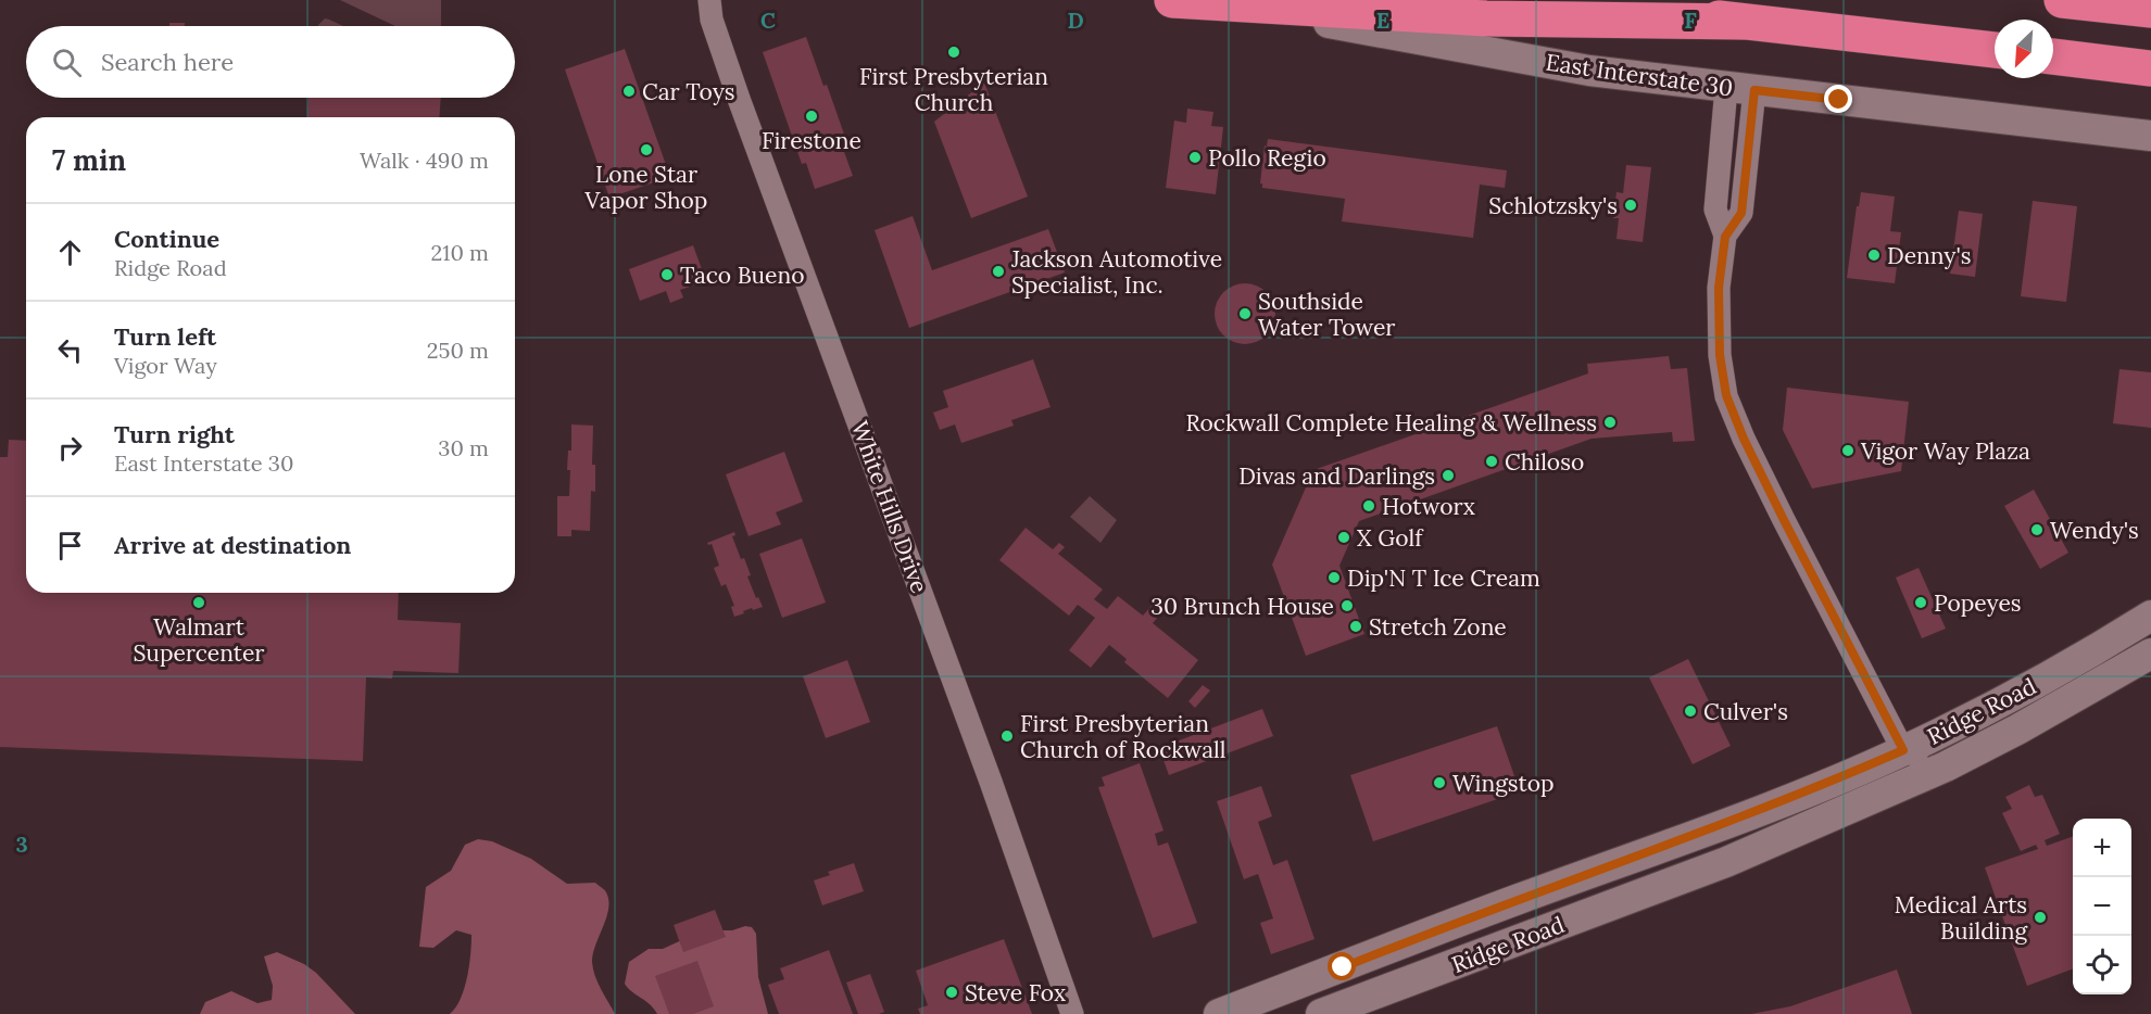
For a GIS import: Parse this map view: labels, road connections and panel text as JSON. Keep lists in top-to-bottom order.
{
  "streets": {
    "main road": ["East Interstate 30", "Ridge Road"],
    "street": ["White Hills Drive"]
  },
  "places": [
    "First Presbyterian Church",
    "Car Toys",
    "Firestone",
    "Lone Star Vapor Shop",
    "Pollo Regio",
    "Schlotzsky's",
    "Denny's",
    "Jackson Automotive Specialist, Inc.",
    "Taco Bueno",
    "Southside Water Tower",
    "Rockwall Complete Healing & Wellness",
    "Vigor Way Plaza",
    "Chiloso",
    "Divas and Darlings",
    "Hotworx",
    "Wendy's",
    "X Golf",
    "Dip'N T Ice Cream",
    "Walmart Supercenter",
    "Popeyes",
    "30 Brunch House",
    "Stretch Zone",
    "Culver's",
    "First Presbyterian Church of Rockwall",
    "Wingstop",
    "Medical Arts Building",
    "Steve Fox"
  ],
  "north": "bottom left",
  "page": {
    "search": "Search here",
    "heading": ["7 min", "Walk · 490 m"],
    "list": [
      ["Continue", "Ridge Road", "210 m"],
      ["Turn left", "Vigor Way", "250 m"],
      ["Turn right", "East Interstate 30", "30 m"],
      "Arrive at destination"
    ],
    "map_buttons": ["+", "−"]
  },
  "grid": {
    "columns": [
      "C",
      "D",
      "E",
      "F"
    ],
    "rows": ["3"]
  }
}
